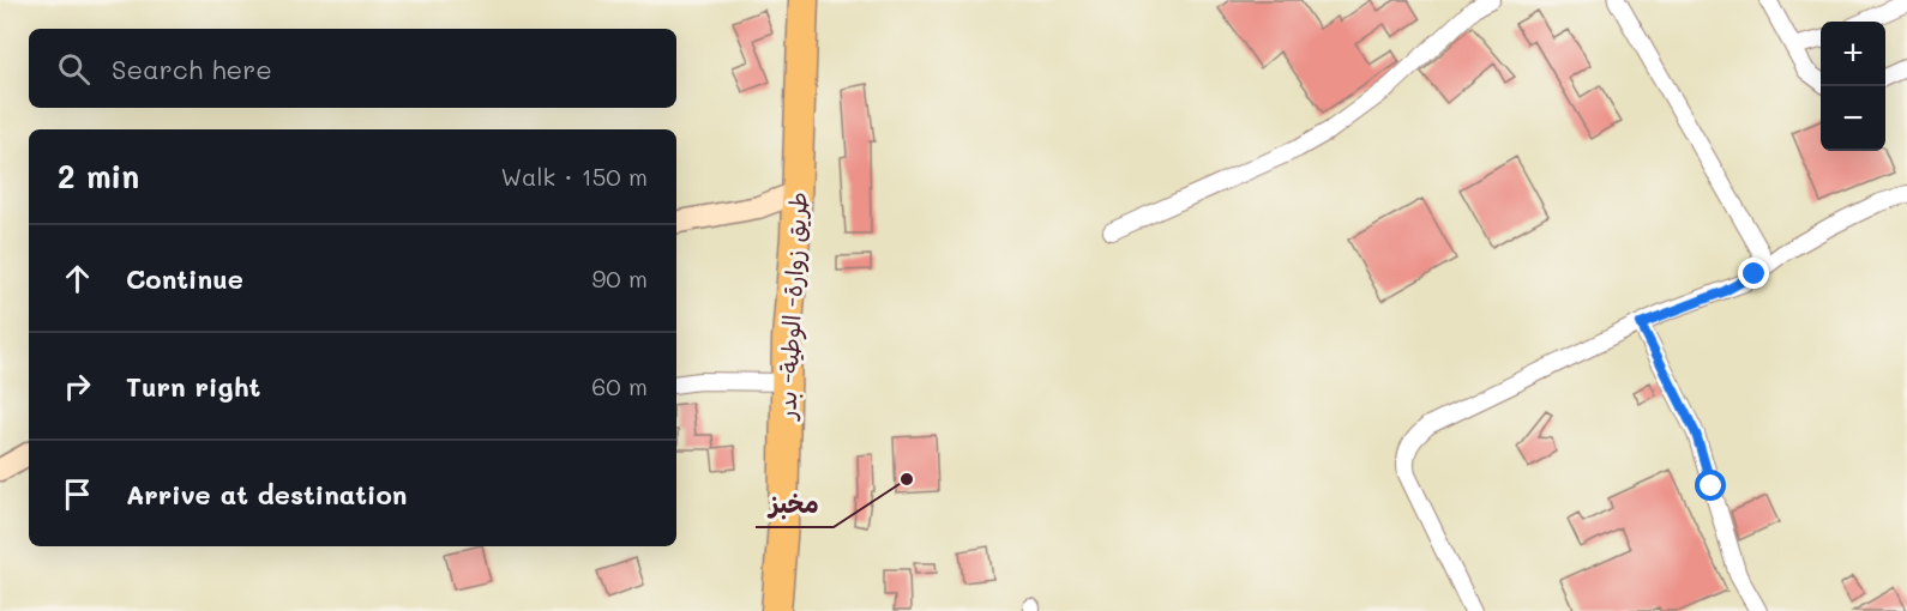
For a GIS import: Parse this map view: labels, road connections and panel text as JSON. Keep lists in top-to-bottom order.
{
  "streets": {
    "highway": ["طريق زوارة- الوطية- بدر"]
  },
  "places": ["مخبز"],
  "page": {
    "map_buttons": ["+", "−"],
    "search": "Search here",
    "heading": ["2 min", "Walk · 150 m"],
    "list": [
      ["Continue", "90 m"],
      ["Turn right", "60 m"],
      "Arrive at destination"
    ]
  }
}
